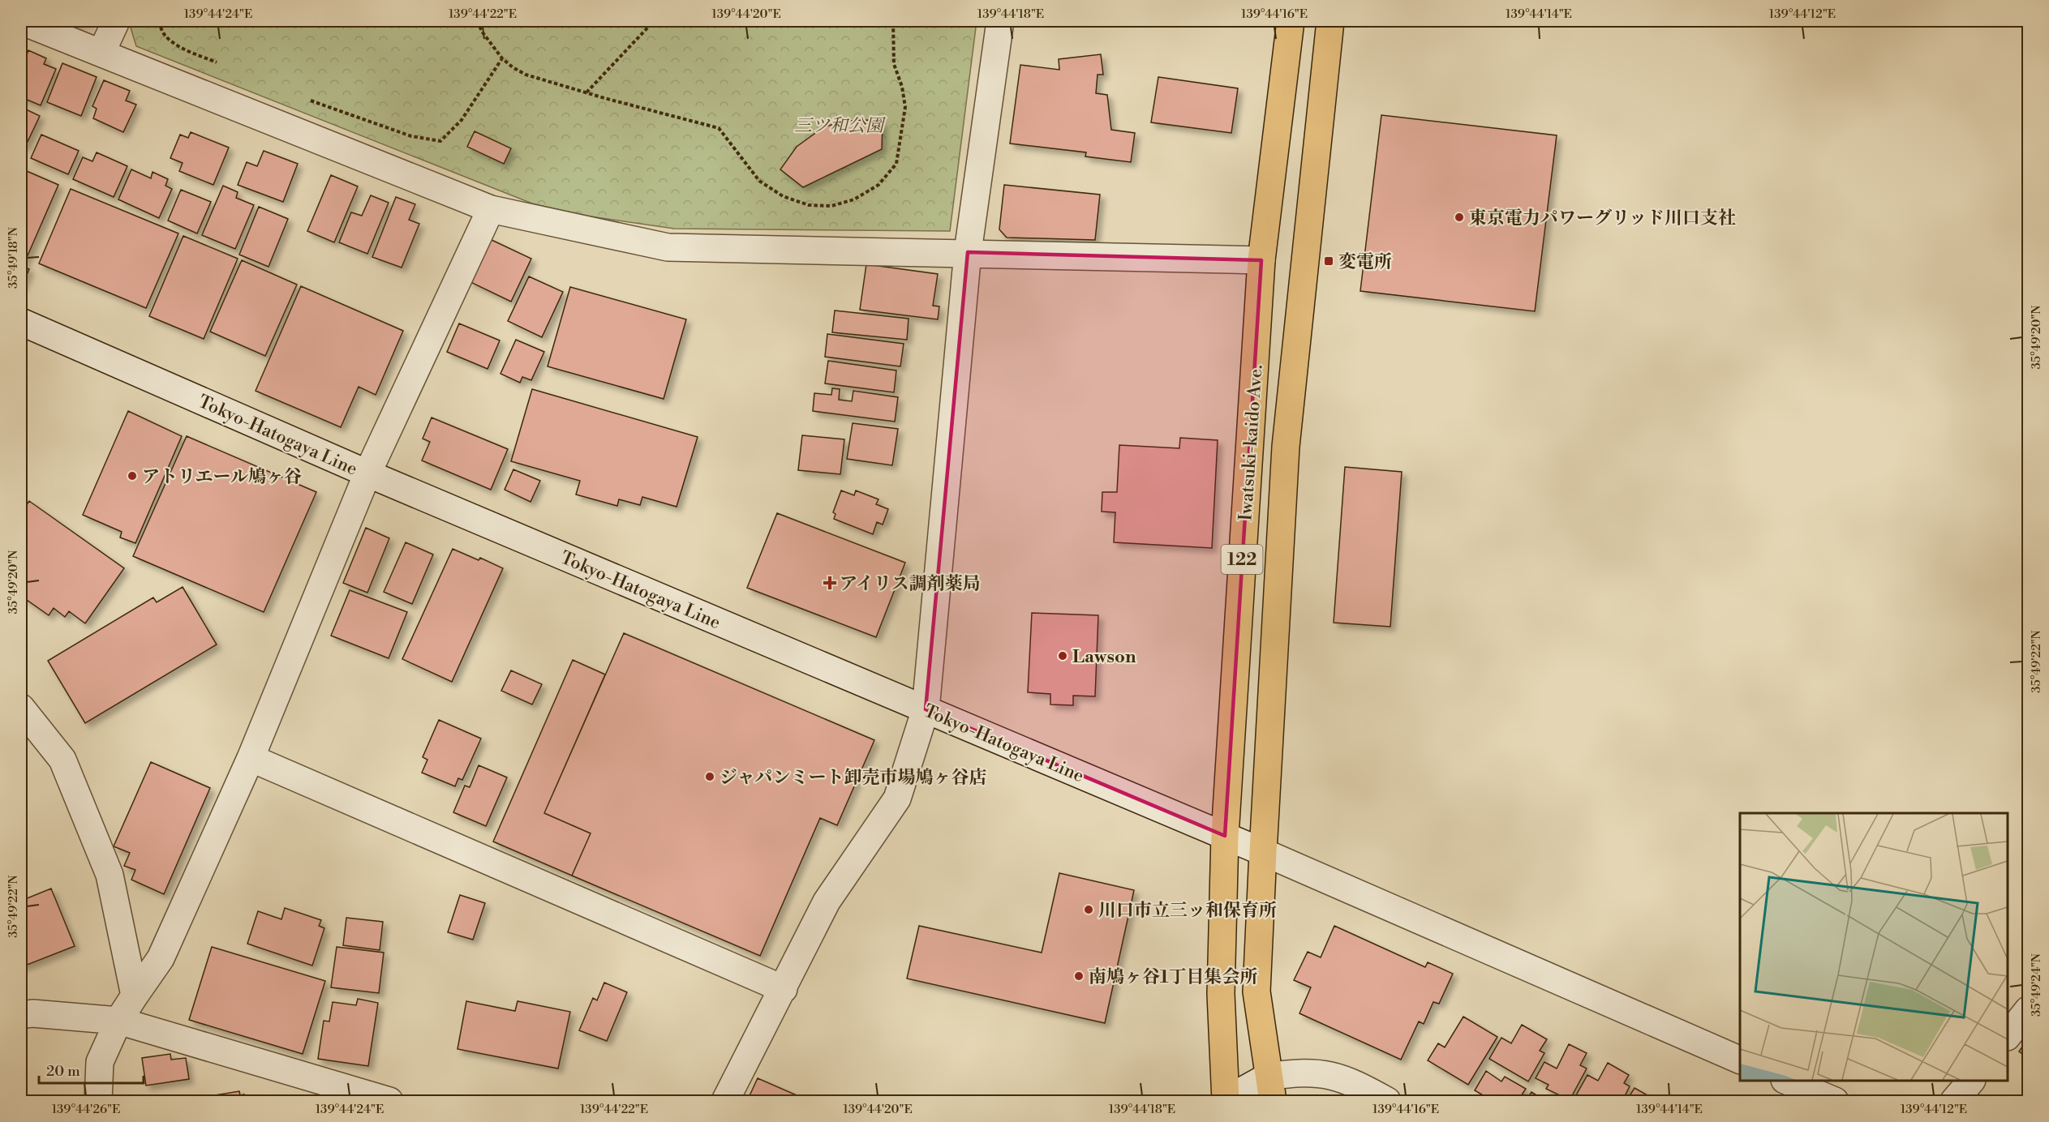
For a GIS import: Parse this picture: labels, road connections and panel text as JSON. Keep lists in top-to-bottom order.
{
  "streets": {
    "highway": ["Iwatsuki-kaido Ave.", "122"],
    "street": ["Tokyo-Hatogaya Line"]
  },
  "crossings": [
    ["Tokyo-Hatogaya Line", "Iwatsuki-kaido Ave."]
  ],
  "parks": ["三ツ和公園"],
  "places": {
    "other": [
      "東京電力パワーグリッド川口支社",
      "アトリエール鳩ヶ谷",
      "Lawson",
      "ジャパンミート卸売市場鳩ヶ谷店",
      "川口市立三ッ和保育所",
      "南鳩ヶ谷1丁目集会所"
    ],
    "transit": ["変電所"],
    "health": ["アイリス調剤薬局"]
  },
  "scale_bar": "20 m",
  "coordinates": [
    "139°44'24\"E",
    "139°44'22\"E",
    "139°44'20\"E",
    "139°44'18\"E",
    "139°44'16\"E",
    "139°44'14\"E",
    "139°44'12\"E",
    "35°49'18\"N",
    "35°49'20\"N",
    "35°49'22\"N",
    "35°49'24\"N",
    "139°44'26\"E"
  ]
}
